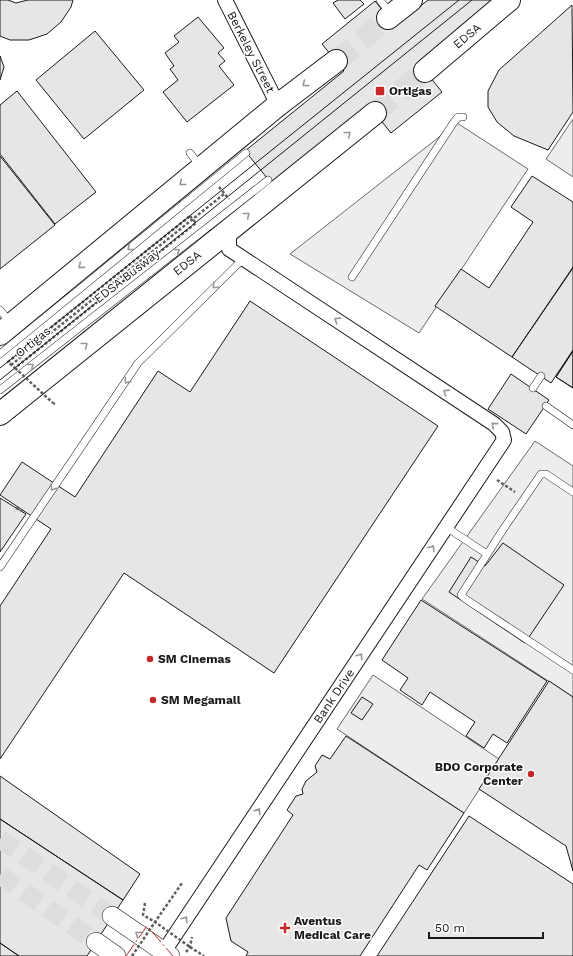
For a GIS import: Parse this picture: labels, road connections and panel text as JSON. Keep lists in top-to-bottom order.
{
  "streets": {
    "highway": ["EDSA"],
    "street": ["Berkeley Street", "Bank Drive"],
    "lane": ["EDSA Busway"],
    "path": ["Ortigas"]
  },
  "places": {
    "transit": ["Ortigas"],
    "other": ["SM Cinemas", "SM Megamall", "BDO Corporate Center"],
    "health": ["Aventus Medical Care"]
  },
  "scale_bar": "50 m"
}
